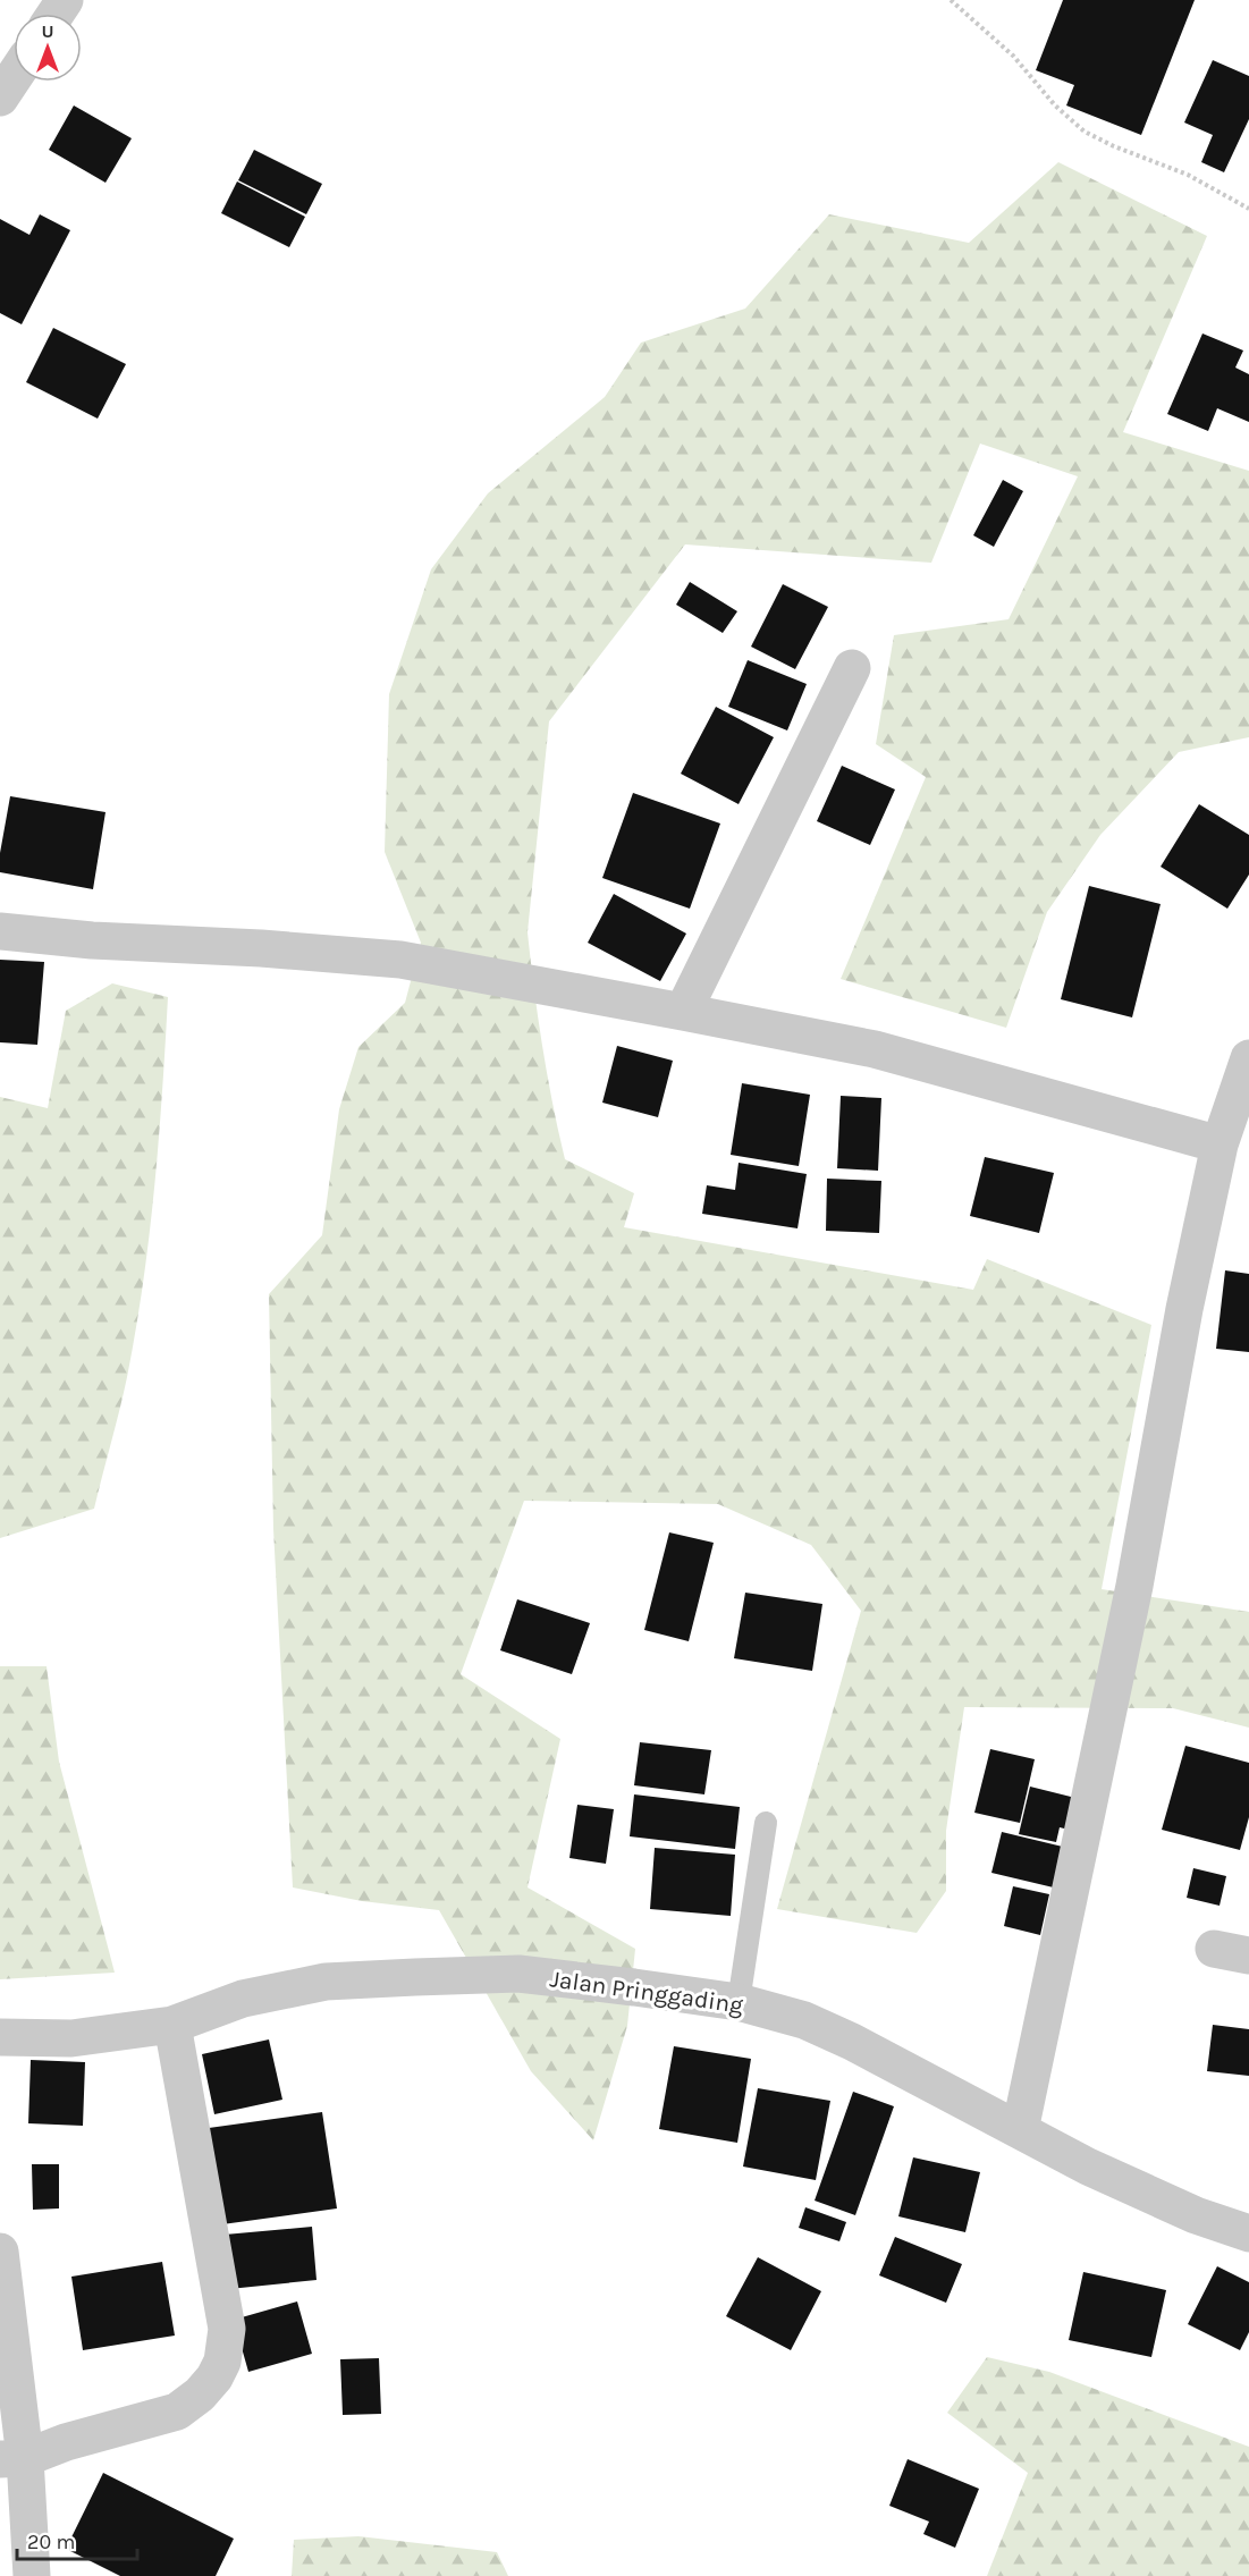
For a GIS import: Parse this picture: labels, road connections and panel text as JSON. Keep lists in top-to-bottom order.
{
  "streets": {
    "street": ["Jalan Pringgading"]
  },
  "scale_bar": "20 m",
  "north": "top"
}
